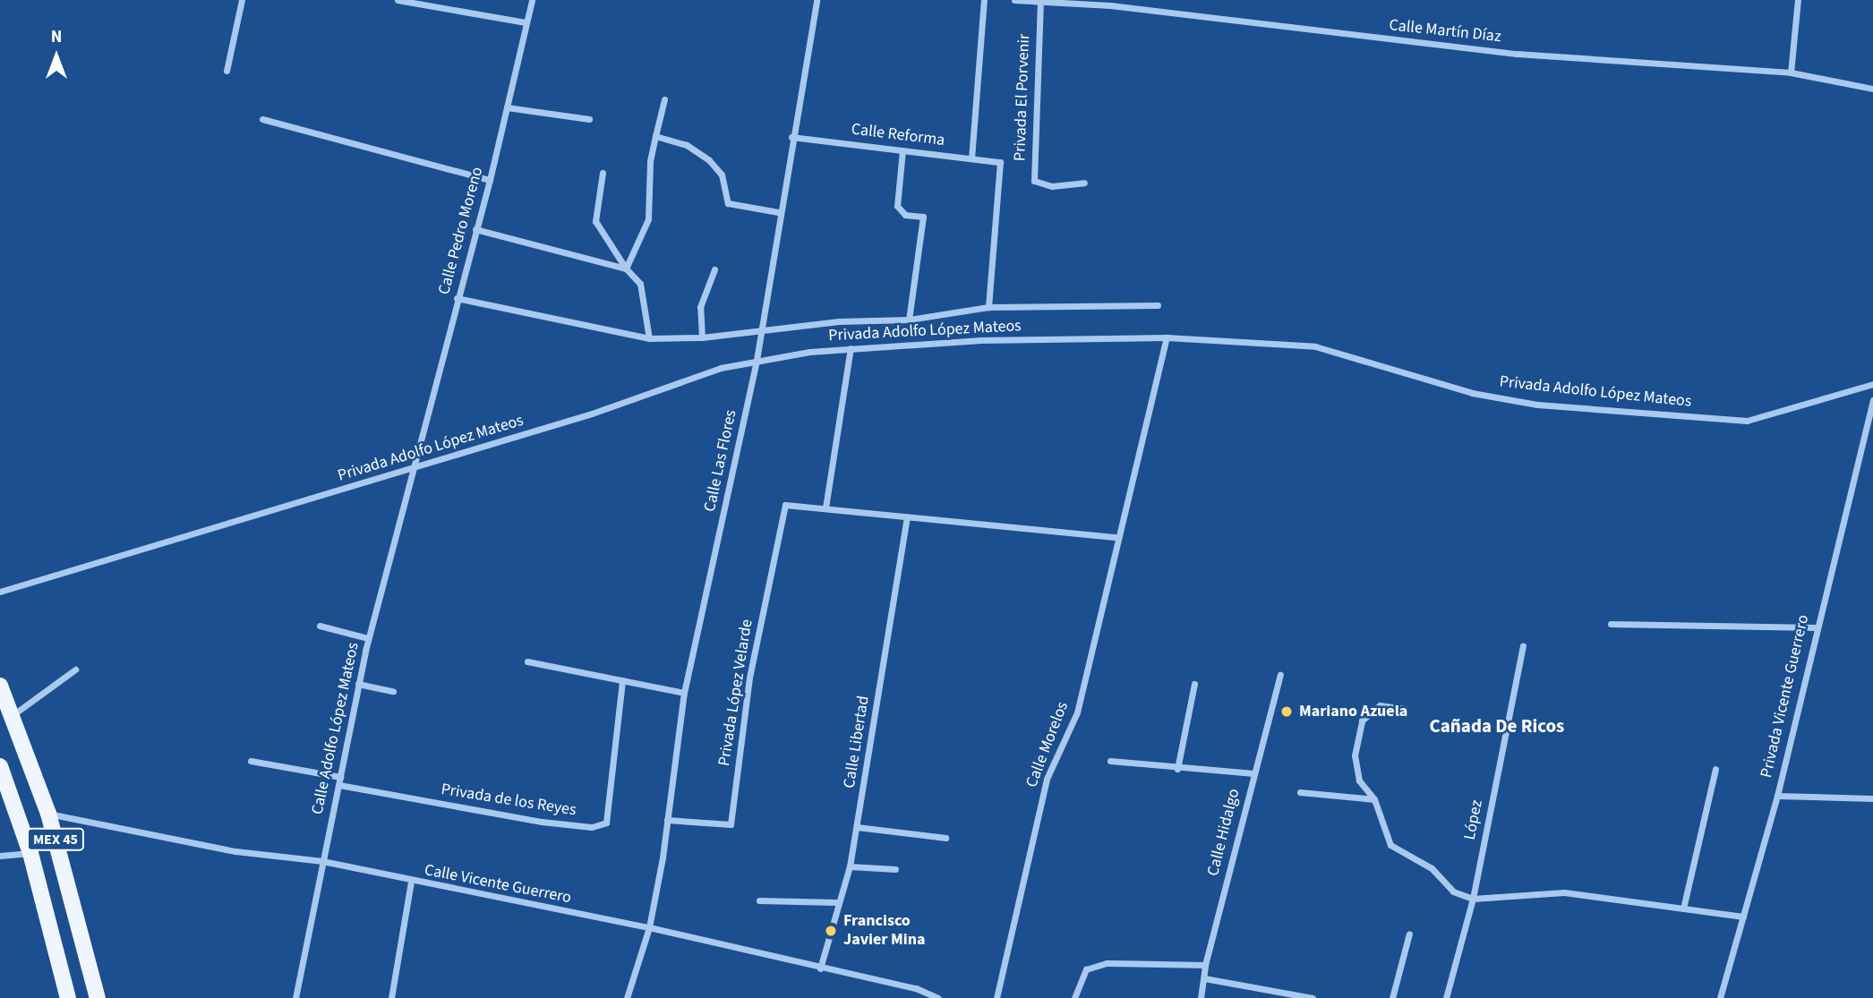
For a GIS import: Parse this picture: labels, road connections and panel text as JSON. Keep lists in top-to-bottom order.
{
  "streets": {
    "main road": ["MEX 45"],
    "street": [
      "Calle Martín Díaz",
      "Privada El Porvenir",
      "Calle Reforma",
      "Calle Pedro Moreno",
      "Privada Adolfo López Mateos",
      "Calle Las Flores",
      "Privada López Velarde",
      "Privada Vicente Guerrero",
      "Calle Adolfo López Mateos",
      "Calle Libertad",
      "Calle Morelos",
      "Privada de los Reyes",
      "López",
      "Calle Hidalgo",
      "Calle Vicente Guerrero"
    ]
  },
  "crossings": [
    ["Calle Martín Díaz", "Privada El Porvenir"],
    ["Calle Reforma", "Calle Las Flores"],
    ["Calle Pedro Moreno", "Privada Adolfo López Mateos"],
    ["Calle Pedro Moreno", "Calle Adolfo López Mateos"],
    ["Privada Adolfo López Mateos", "Calle Las Flores"],
    ["Privada Adolfo López Mateos", "Calle Adolfo López Mateos"],
    ["Privada Adolfo López Mateos", "Calle Morelos"],
    ["Calle Las Flores", "Privada López Velarde"],
    ["Calle Las Flores", "Calle Vicente Guerrero"],
    ["Calle Adolfo López Mateos", "Privada de los Reyes"],
    ["Calle Adolfo López Mateos", "Calle Vicente Guerrero"],
    ["Calle Libertad", "Calle Vicente Guerrero"],
    ["MEX 45", "Calle Vicente Guerrero"]
  ],
  "districts": ["Cañada De Ricos"],
  "places": ["Mariano Azuela", "Francisco Javier Mina"],
  "north": "top"
}
